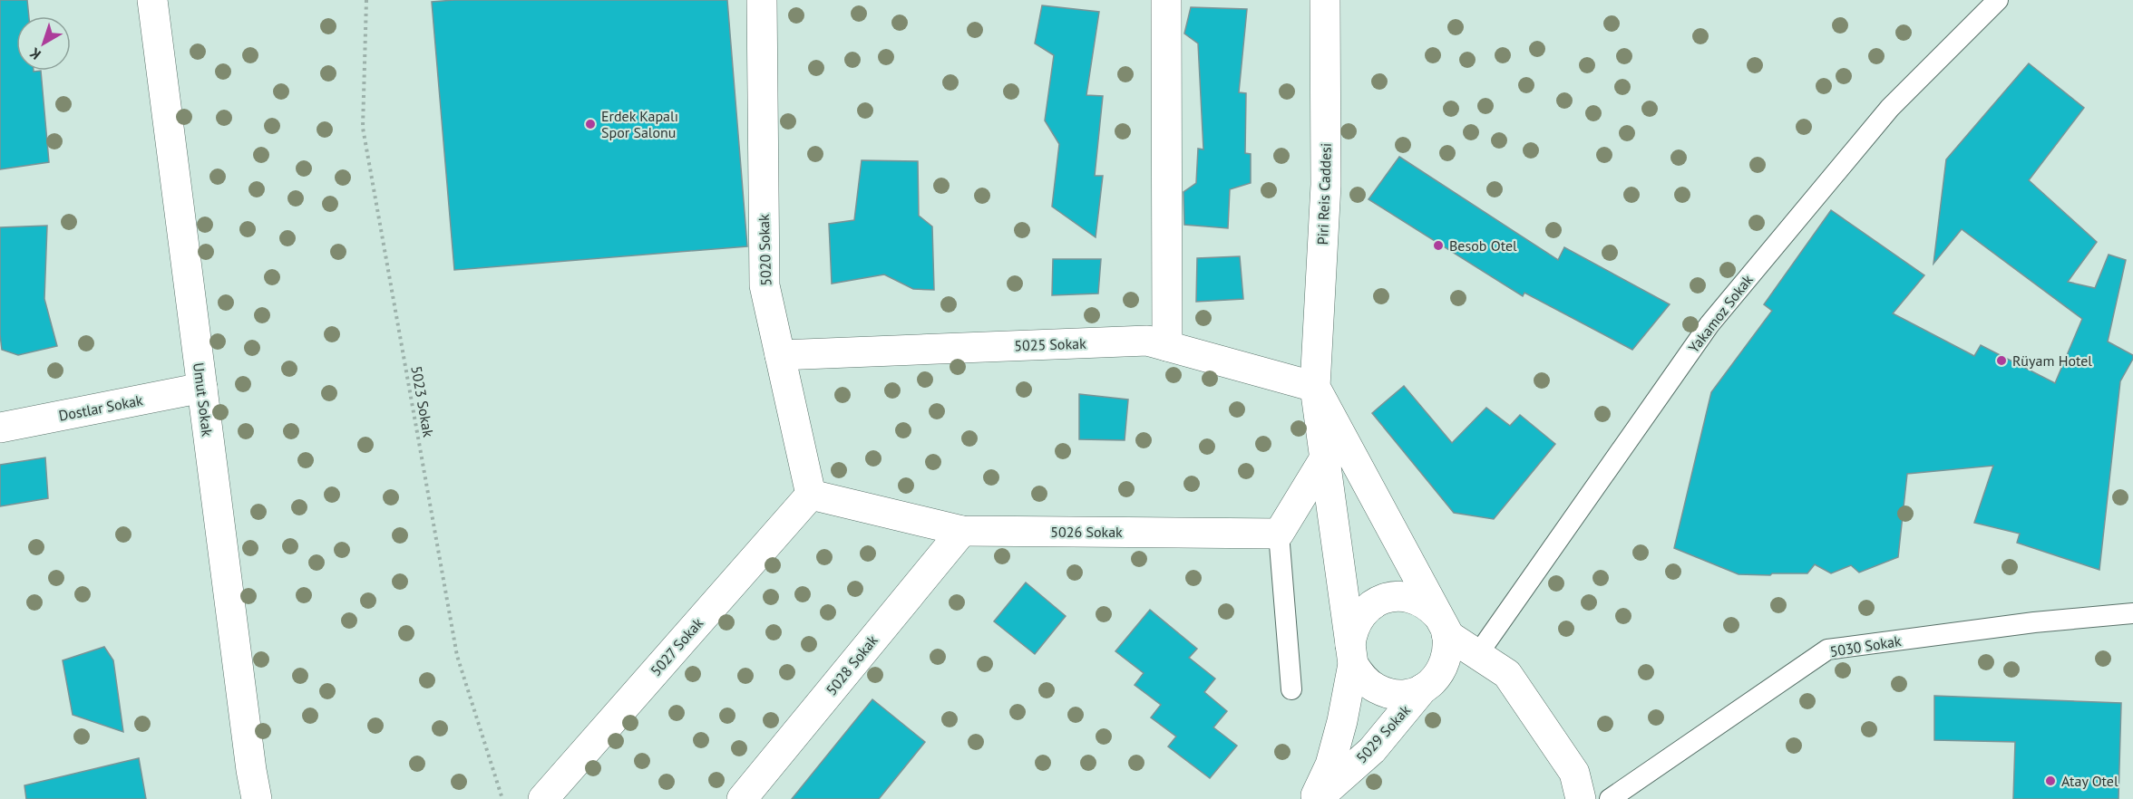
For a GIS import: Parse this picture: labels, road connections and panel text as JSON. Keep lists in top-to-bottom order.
{
  "streets": {
    "street": [
      "Piri Reis Caddesi",
      "5020 Sokak",
      "5025 Sokak",
      "Umut Sokak",
      "Dostlar Sokak",
      "5026 Sokak",
      "5027 Sokak",
      "5028 Sokak",
      "5029 Sokak"
    ],
    "lane": ["Yakamoz Sokak", "5030 Sokak"],
    "path": ["5023 Sokak"]
  },
  "crossings": [
    ["Piri Reis Caddesi", "5025 Sokak"],
    ["Piri Reis Caddesi", "5029 Sokak"],
    ["5020 Sokak", "5025 Sokak"],
    ["5020 Sokak", "5026 Sokak"],
    ["5020 Sokak", "5027 Sokak"],
    ["Umut Sokak", "Dostlar Sokak"],
    ["5026 Sokak", "5027 Sokak"],
    ["5026 Sokak", "5028 Sokak"]
  ],
  "places": [
    "Erdek Kapalı Spor Salonu",
    "Besob Otel",
    "Rüyam Hotel",
    "Atay Otel"
  ],
  "north": "bottom left"
}
